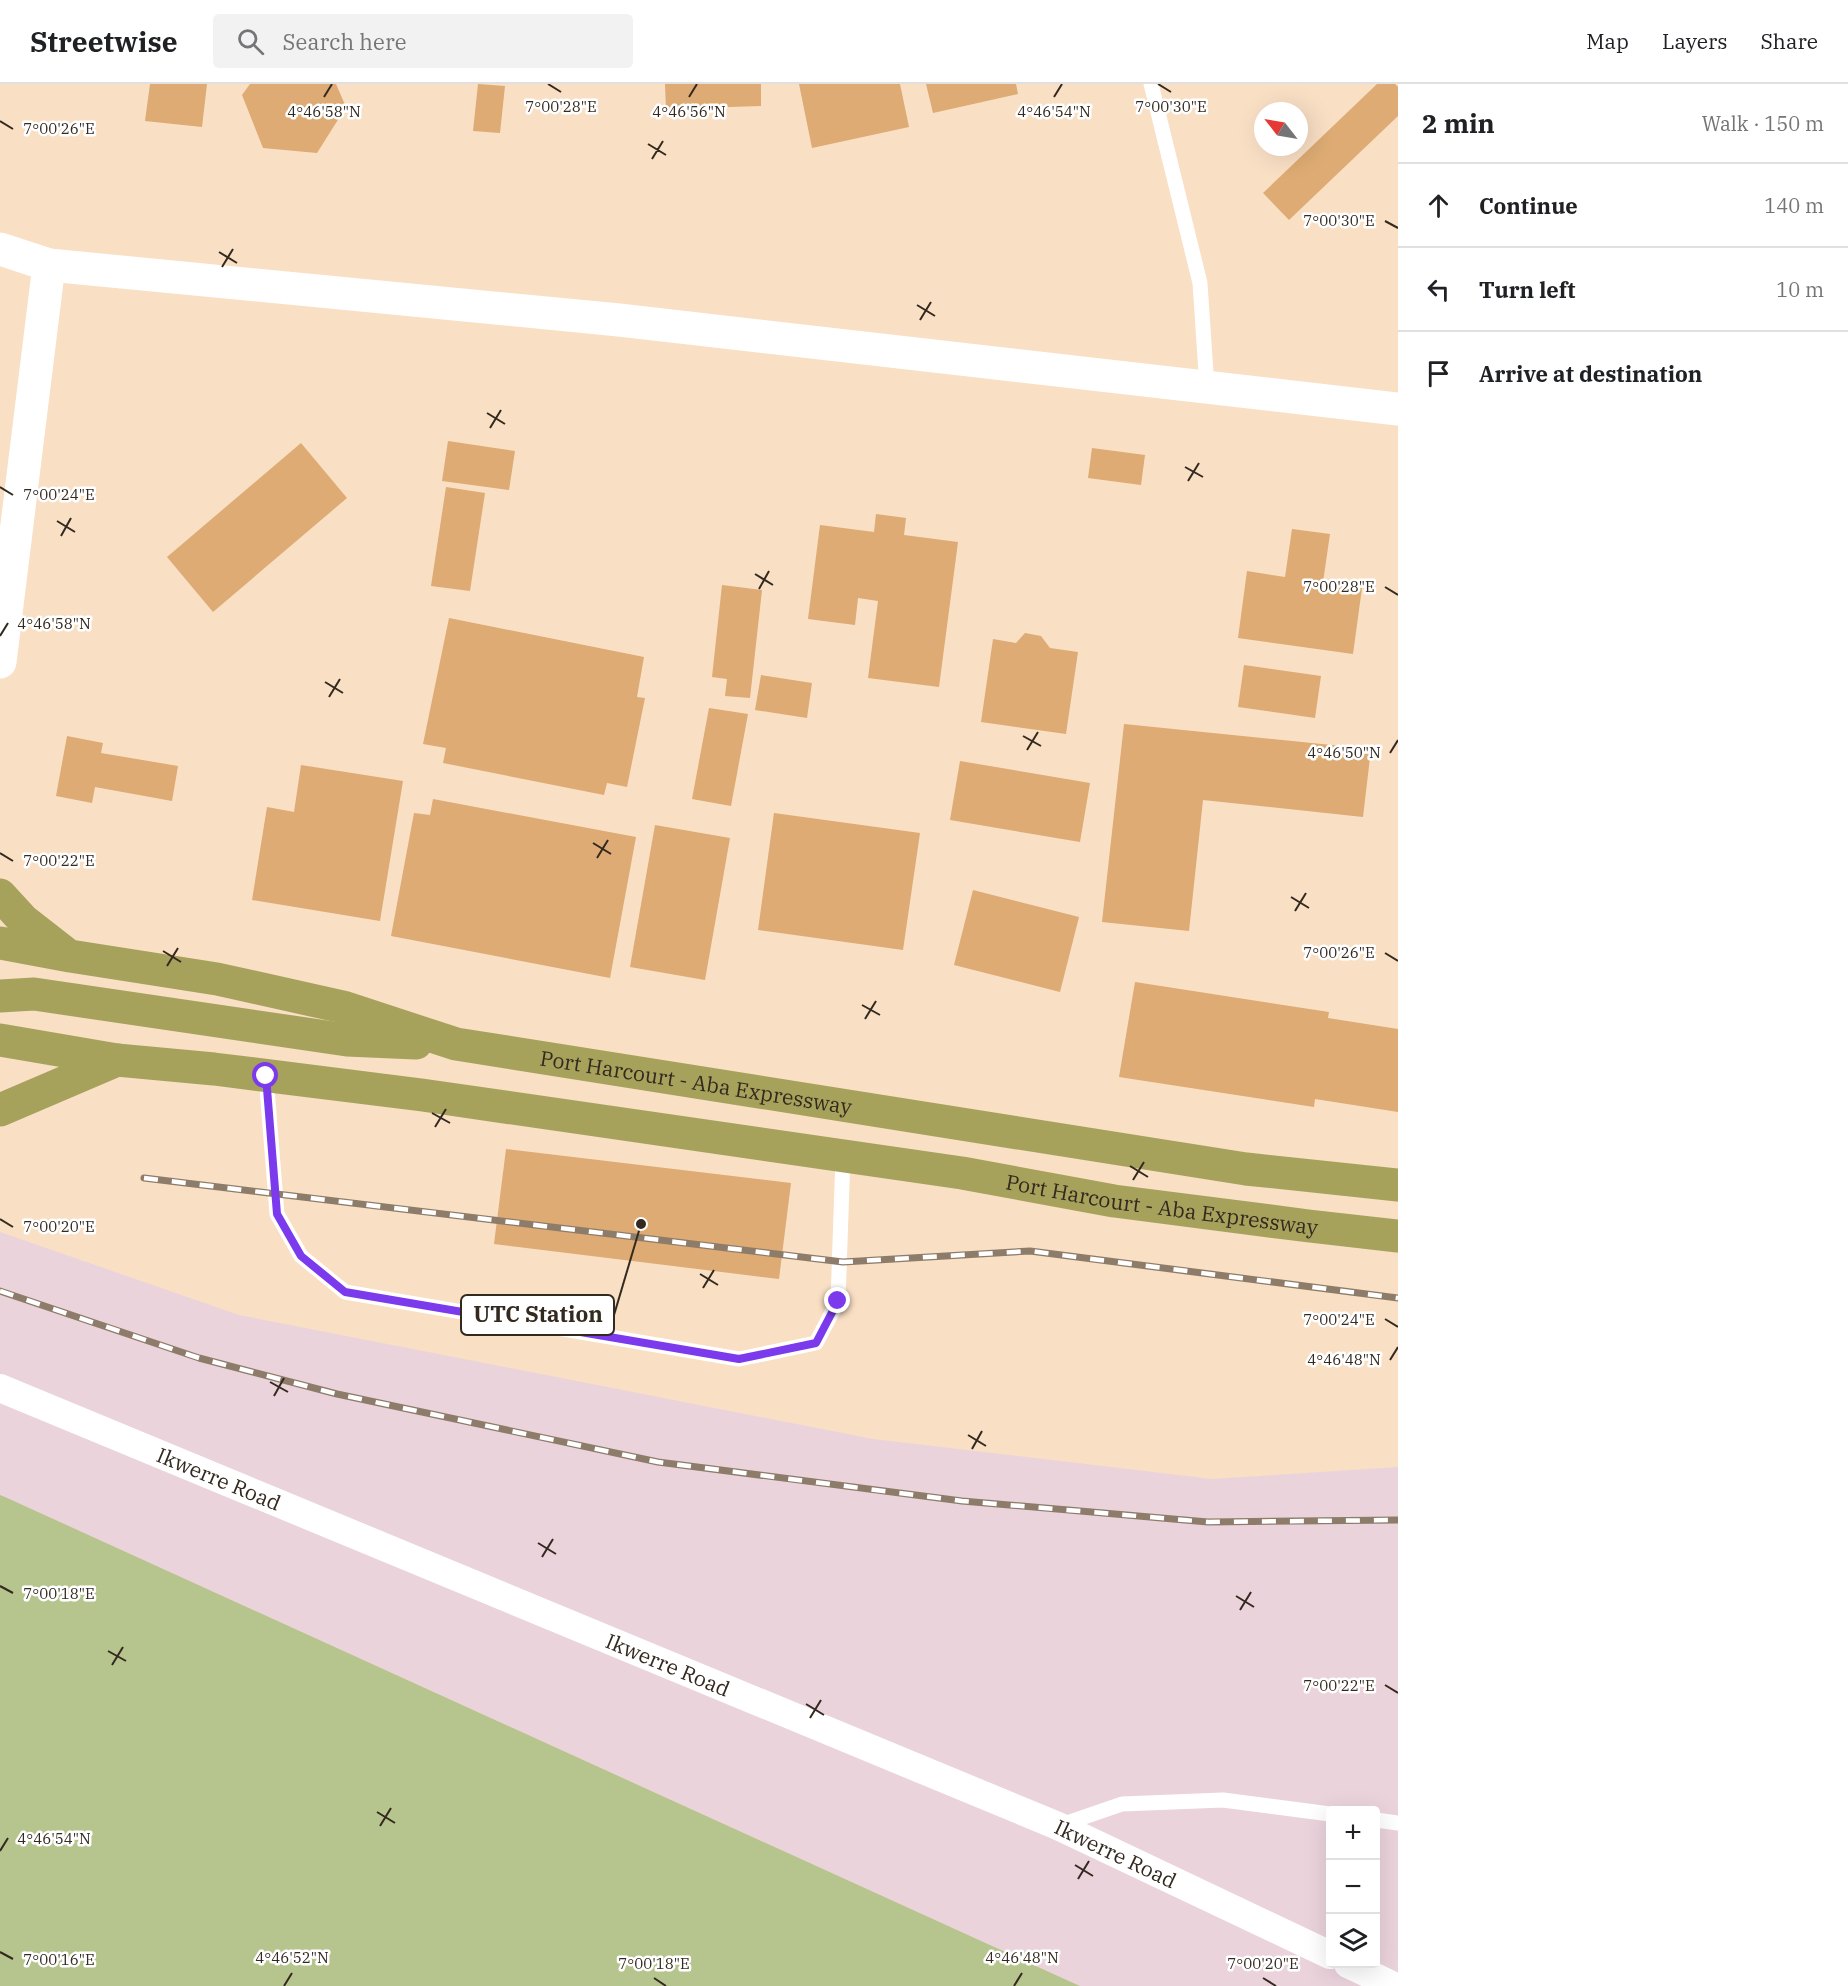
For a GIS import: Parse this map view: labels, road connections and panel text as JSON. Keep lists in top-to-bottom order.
{
  "streets": {
    "highway": ["Port Harcourt - Aba Expressway"],
    "street": ["Ikwerre Road"]
  },
  "places": ["UTC Station"],
  "north": "top left",
  "page": {
    "header": "Streetwise",
    "search": "Search here",
    "nav": ["Map", "Layers", "Share"],
    "heading": ["2 min", "Walk · 150 m"],
    "list": [
      ["Continue", "140 m"],
      ["Turn left", "10 m"],
      "Arrive at destination"
    ],
    "map_buttons": ["+", "−"]
  },
  "coordinates": [
    "7°00'28\"E",
    "7°00'30\"E",
    "4°46'58\"N",
    "4°46'56\"N",
    "4°46'54\"N",
    "7°00'26\"E",
    "7°00'24\"E",
    "4°46'50\"N",
    "7°00'22\"E",
    "7°00'20\"E",
    "4°46'48\"N",
    "7°00'18\"E",
    "4°46'52\"N",
    "7°00'16\"E"
  ]
}
